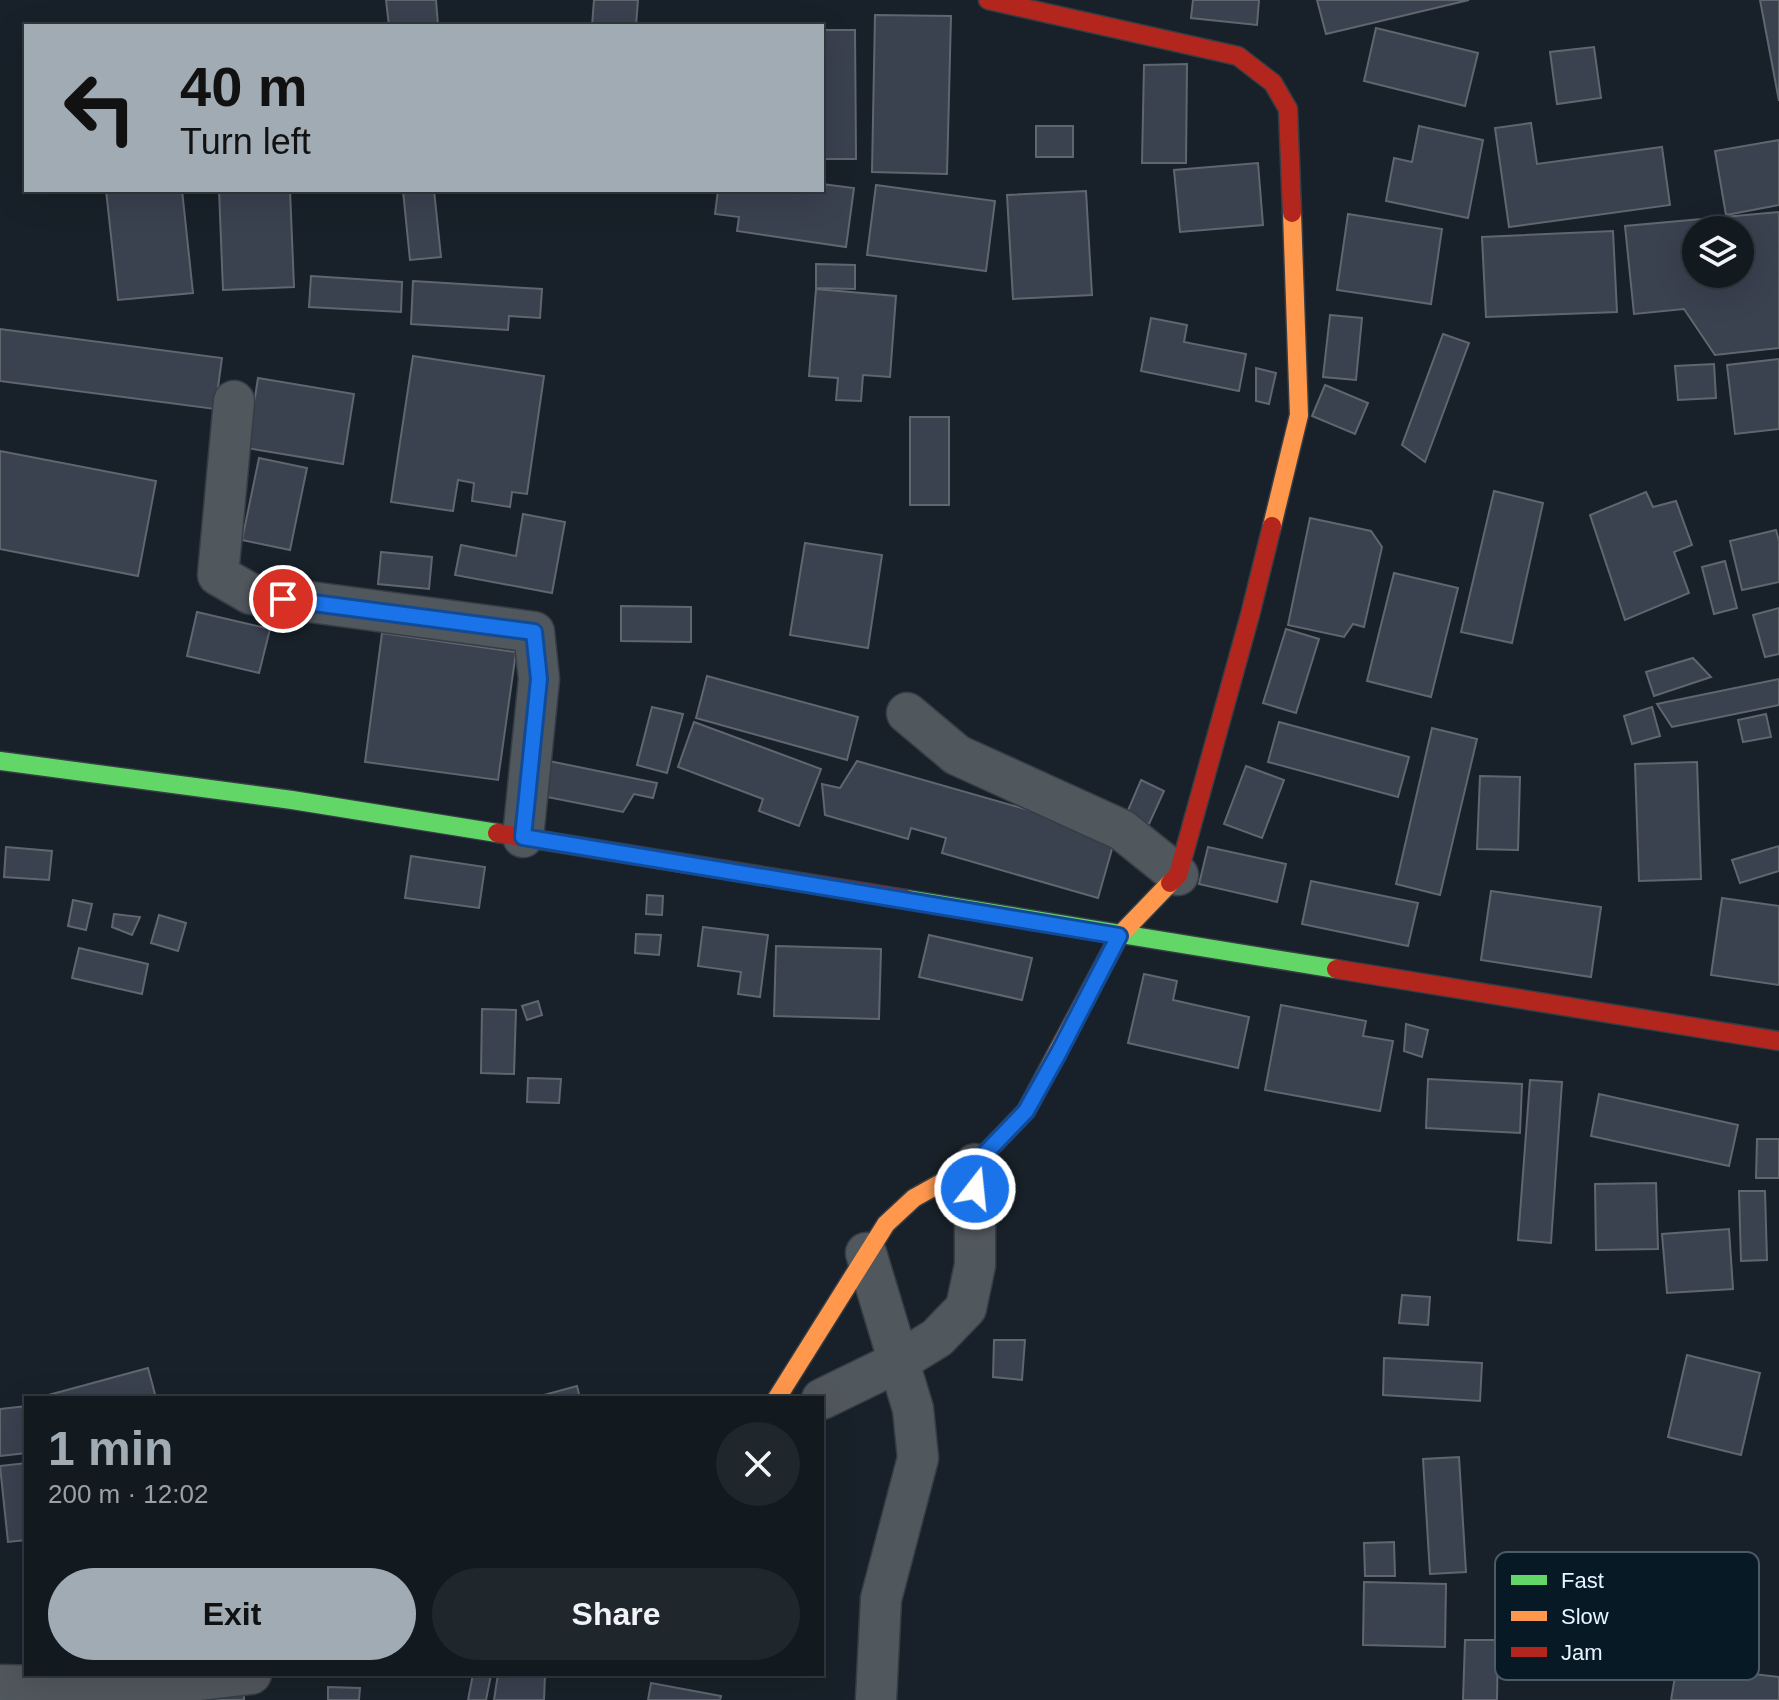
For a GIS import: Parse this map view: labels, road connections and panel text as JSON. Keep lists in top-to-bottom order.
{
  "legend": ["Fast", "Slow", "Jam"],
  "page": {
    "turn": ["40 m", "Turn left"],
    "heading": ["1 min", "200 m · 12:02"],
    "buttons": ["Exit", "Share"]
  }
}
